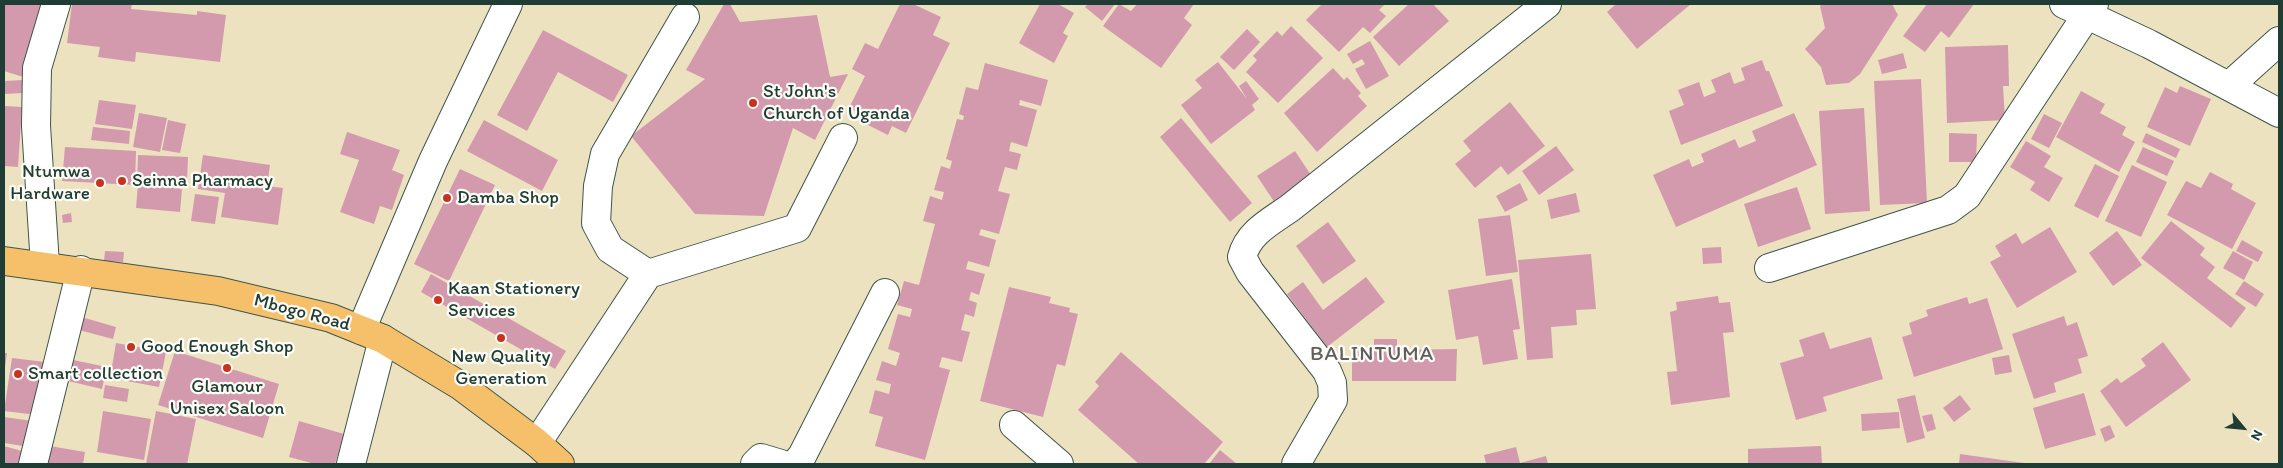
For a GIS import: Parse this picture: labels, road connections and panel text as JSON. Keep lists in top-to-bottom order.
{
  "streets": {
    "main road": ["Mbogo Road"]
  },
  "districts": ["BALINTUMA"],
  "places": [
    "St John's Church of Uganda",
    "Seinna Pharmacy",
    "Ntumwa Hardware",
    "Damba Shop",
    "Kaan Stationery Services",
    "New Quality Generation",
    "Good Enough Shop",
    "Glamour Unisex Saloon",
    "Smart collection"
  ],
  "north": "bottom right"
}
